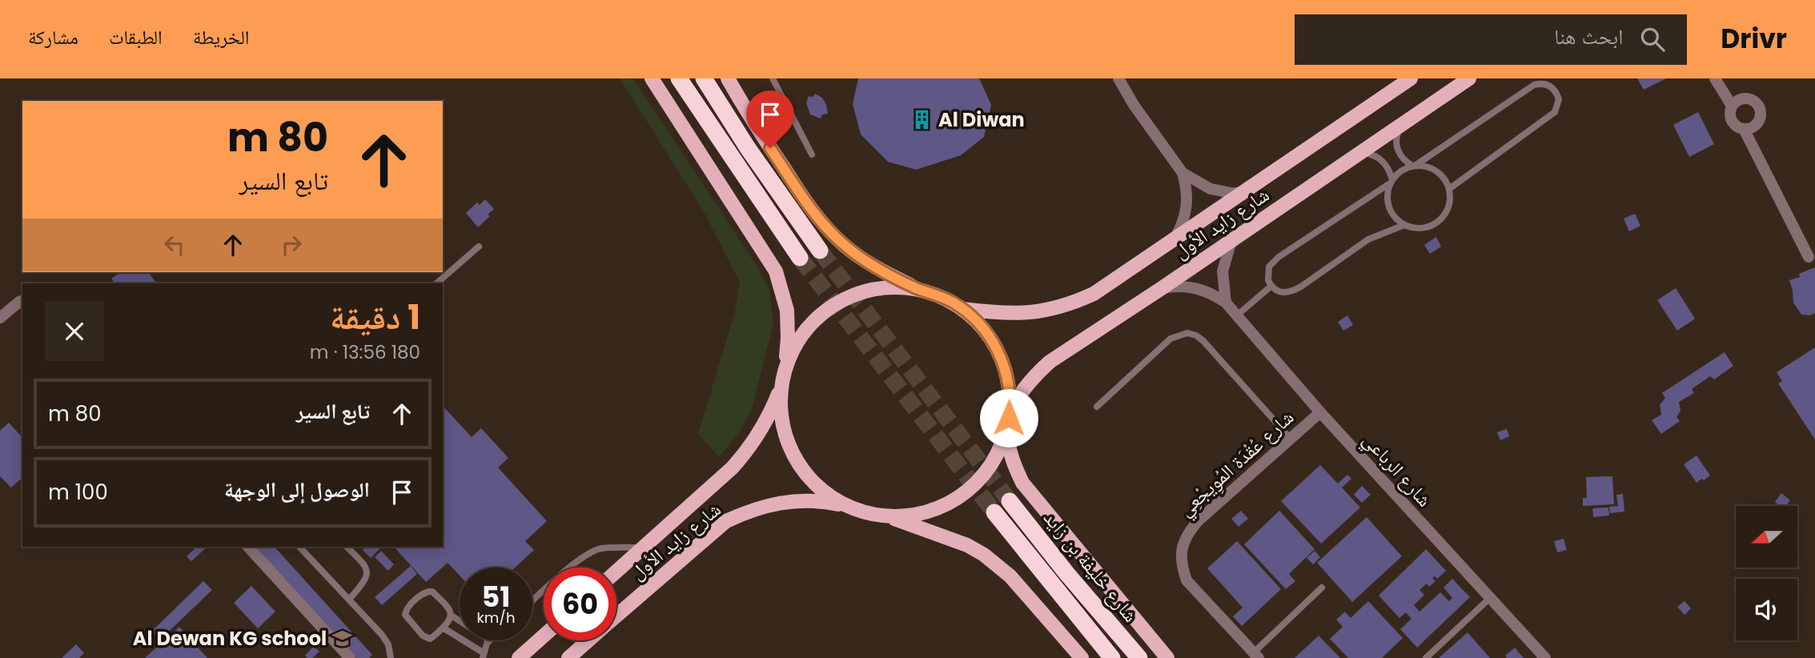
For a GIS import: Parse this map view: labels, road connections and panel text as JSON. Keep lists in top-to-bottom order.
{
  "streets": {
    "highway": ["شارع خليفة بن زايد"],
    "main road": ["شارع زايد الأول"],
    "street": ["شارع عُقْدَة المُوِيجْعِي", "شارع الرباعي"]
  },
  "crossings": [
    ["شارع زايد الأول", "شارع الرباعي"],
    ["شارع عُقْدَة المُوِيجْعِي", "شارع الرباعي"]
  ],
  "places": {
    "building": ["Al Diwan"],
    "school or university": ["Al Dewan KG school"]
  },
  "north": "left",
  "page": {
    "header": "Drivr",
    "search": "ابحث هنا",
    "nav": ["الخريطة", "الطبقات", "مشاركة"],
    "turn": ["80 m", "تابع السير"],
    "heading": ["1 دقيقة", "180 m · 13:56"],
    "list": [
      {
        "name": "تابع السير",
        "value": "80 m"
      },
      {
        "name": "الوصول إلى الوجهة",
        "value": "100 m"
      }
    ],
    "speed": "51 km/h",
    "limit": "60"
  }
}
